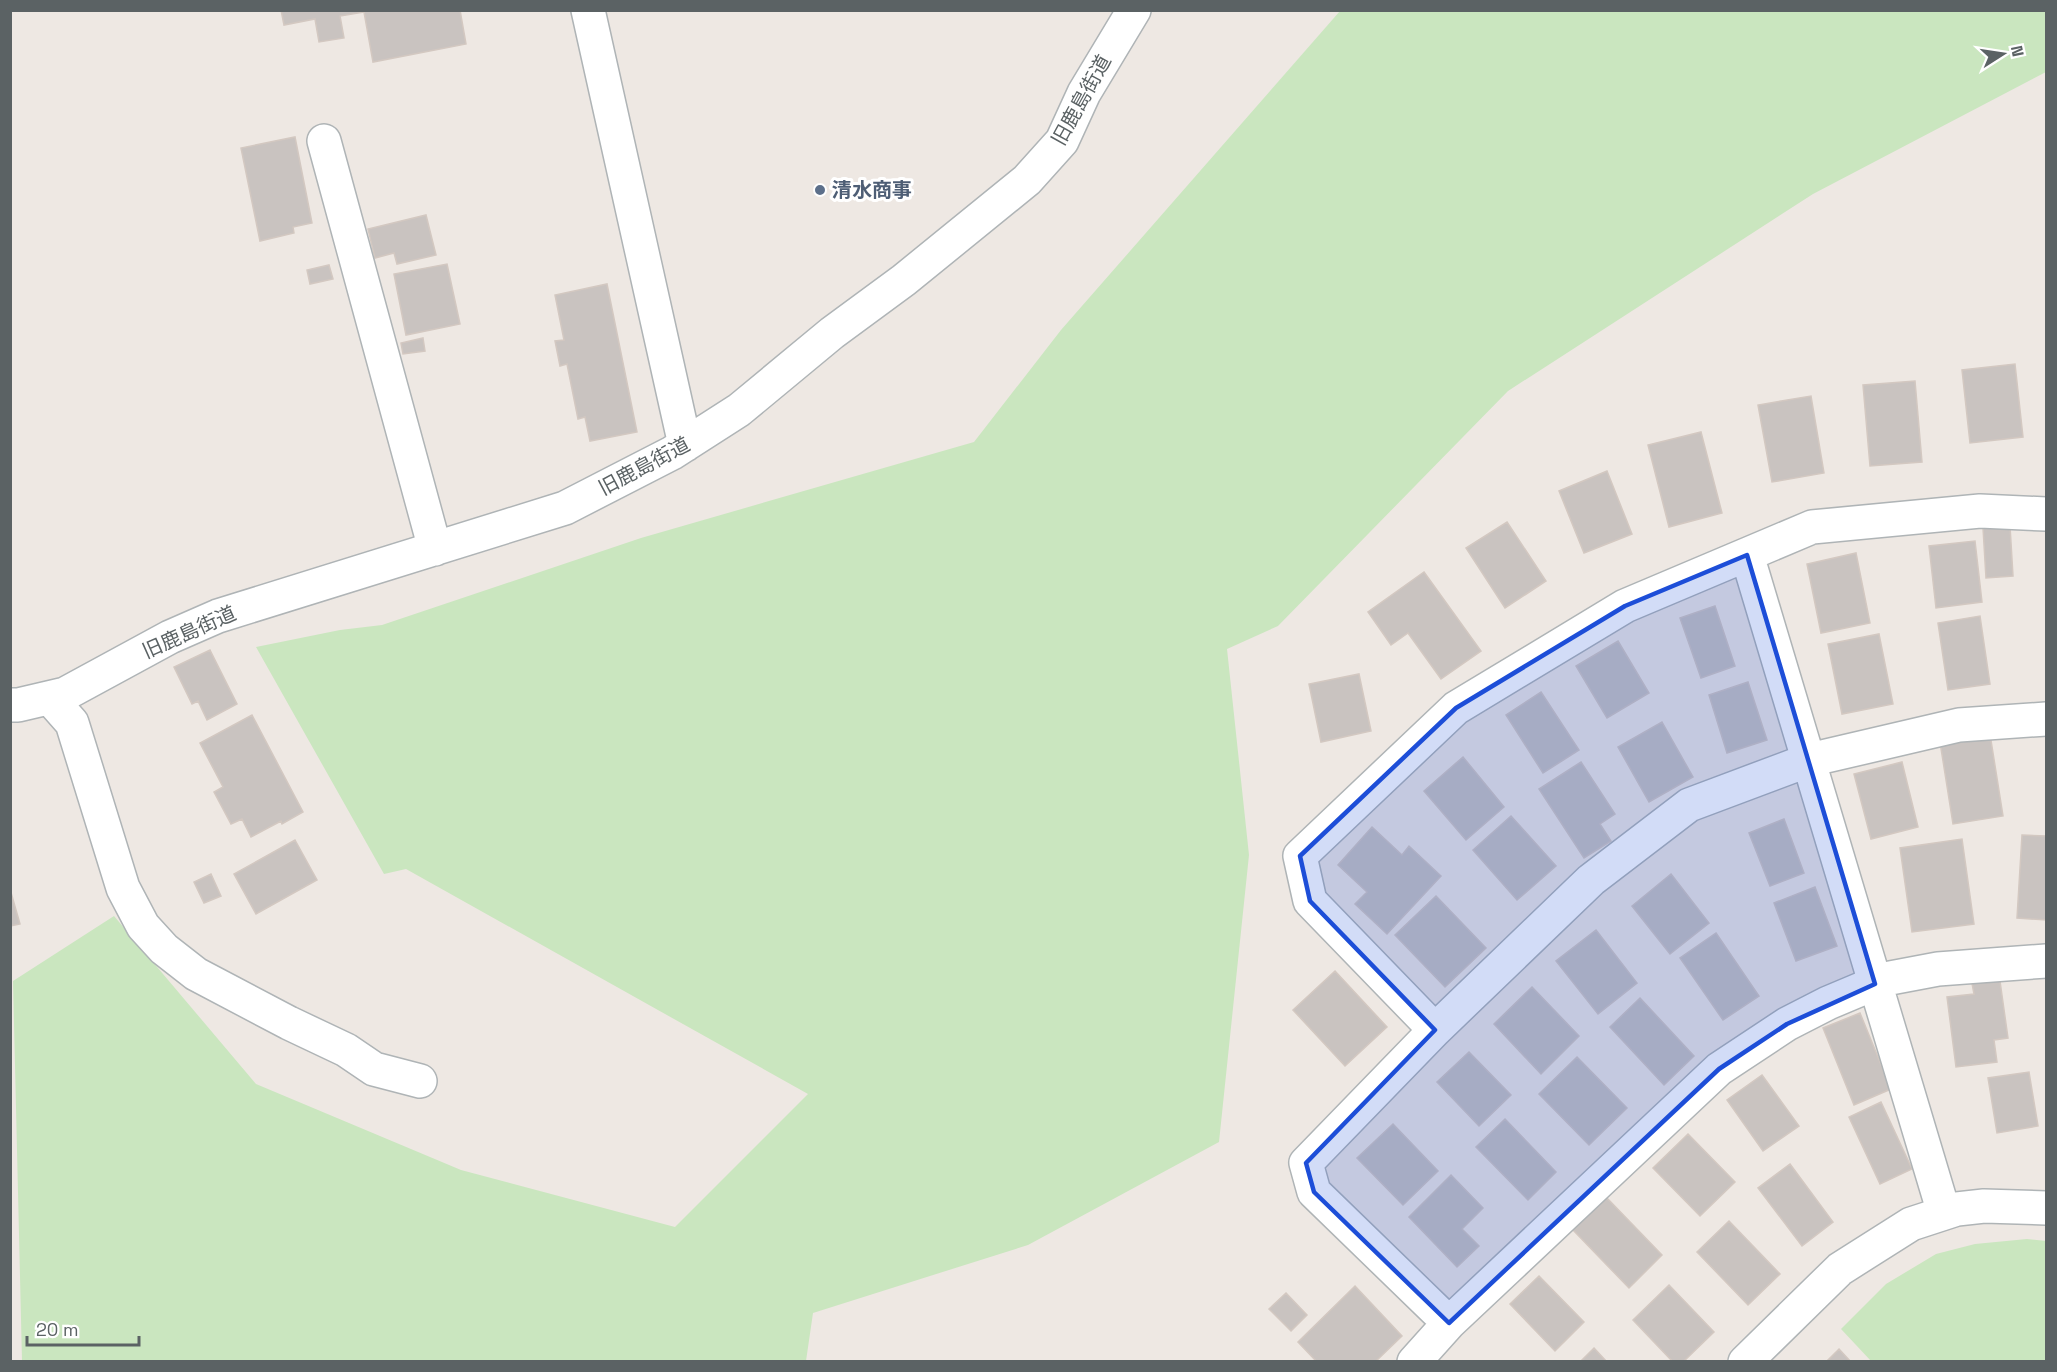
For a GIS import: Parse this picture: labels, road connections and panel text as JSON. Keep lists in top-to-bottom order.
{
  "streets": {
    "street": ["旧鹿島街道"]
  },
  "places": ["清水商事"],
  "scale_bar": "20 m",
  "north": "right"
}
